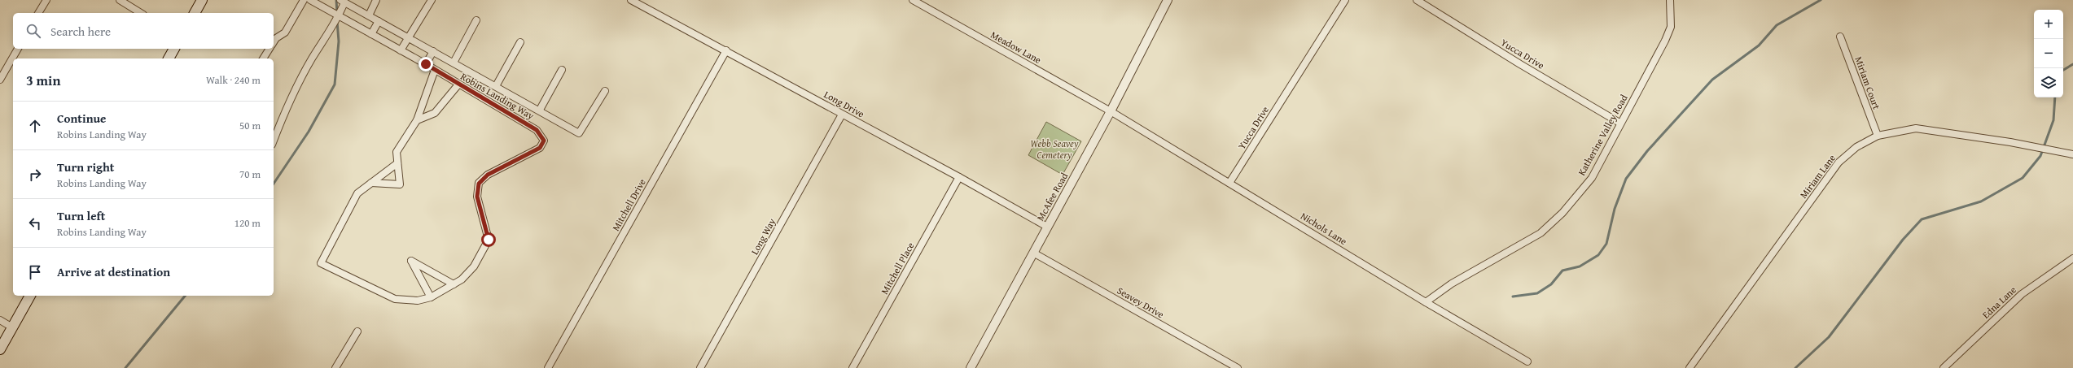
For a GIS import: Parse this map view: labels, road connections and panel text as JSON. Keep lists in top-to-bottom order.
{
  "streets": {
    "street": [
      "Meadow Lane",
      "Yucca Drive",
      "Miriam Court",
      "Robins Landing Way",
      "Long Drive",
      "Katherine Valley Road",
      "Miriam Lane",
      "McAfee Road",
      "Mitchell Drive",
      "Nichols Lane",
      "Long Way",
      "Mitchell Place",
      "Seavey Drive",
      "Edna Lane"
    ]
  },
  "crossings": [
    ["Meadow Lane", "McAfee Road"],
    ["Meadow Lane", "Nichols Lane"],
    ["Yucca Drive", "Katherine Valley Road"],
    ["Yucca Drive", "Nichols Lane"],
    ["Miriam Court", "Miriam Lane"],
    ["Long Drive", "McAfee Road"],
    ["Long Drive", "Mitchell Drive"],
    ["Long Drive", "Long Way"],
    ["Long Drive", "Mitchell Place"],
    ["Katherine Valley Road", "Nichols Lane"],
    ["McAfee Road", "Nichols Lane"],
    ["McAfee Road", "Seavey Drive"]
  ],
  "parks": ["Webb Seavey Cemetery"],
  "page": {
    "map_buttons": ["+", "−"],
    "search": "Search here",
    "heading": ["3 min", "Walk · 240 m"],
    "list": [
      ["Continue", "Robins Landing Way", "50 m"],
      ["Turn right", "Robins Landing Way", "70 m"],
      ["Turn left", "Robins Landing Way", "120 m"],
      "Arrive at destination"
    ]
  }
}
